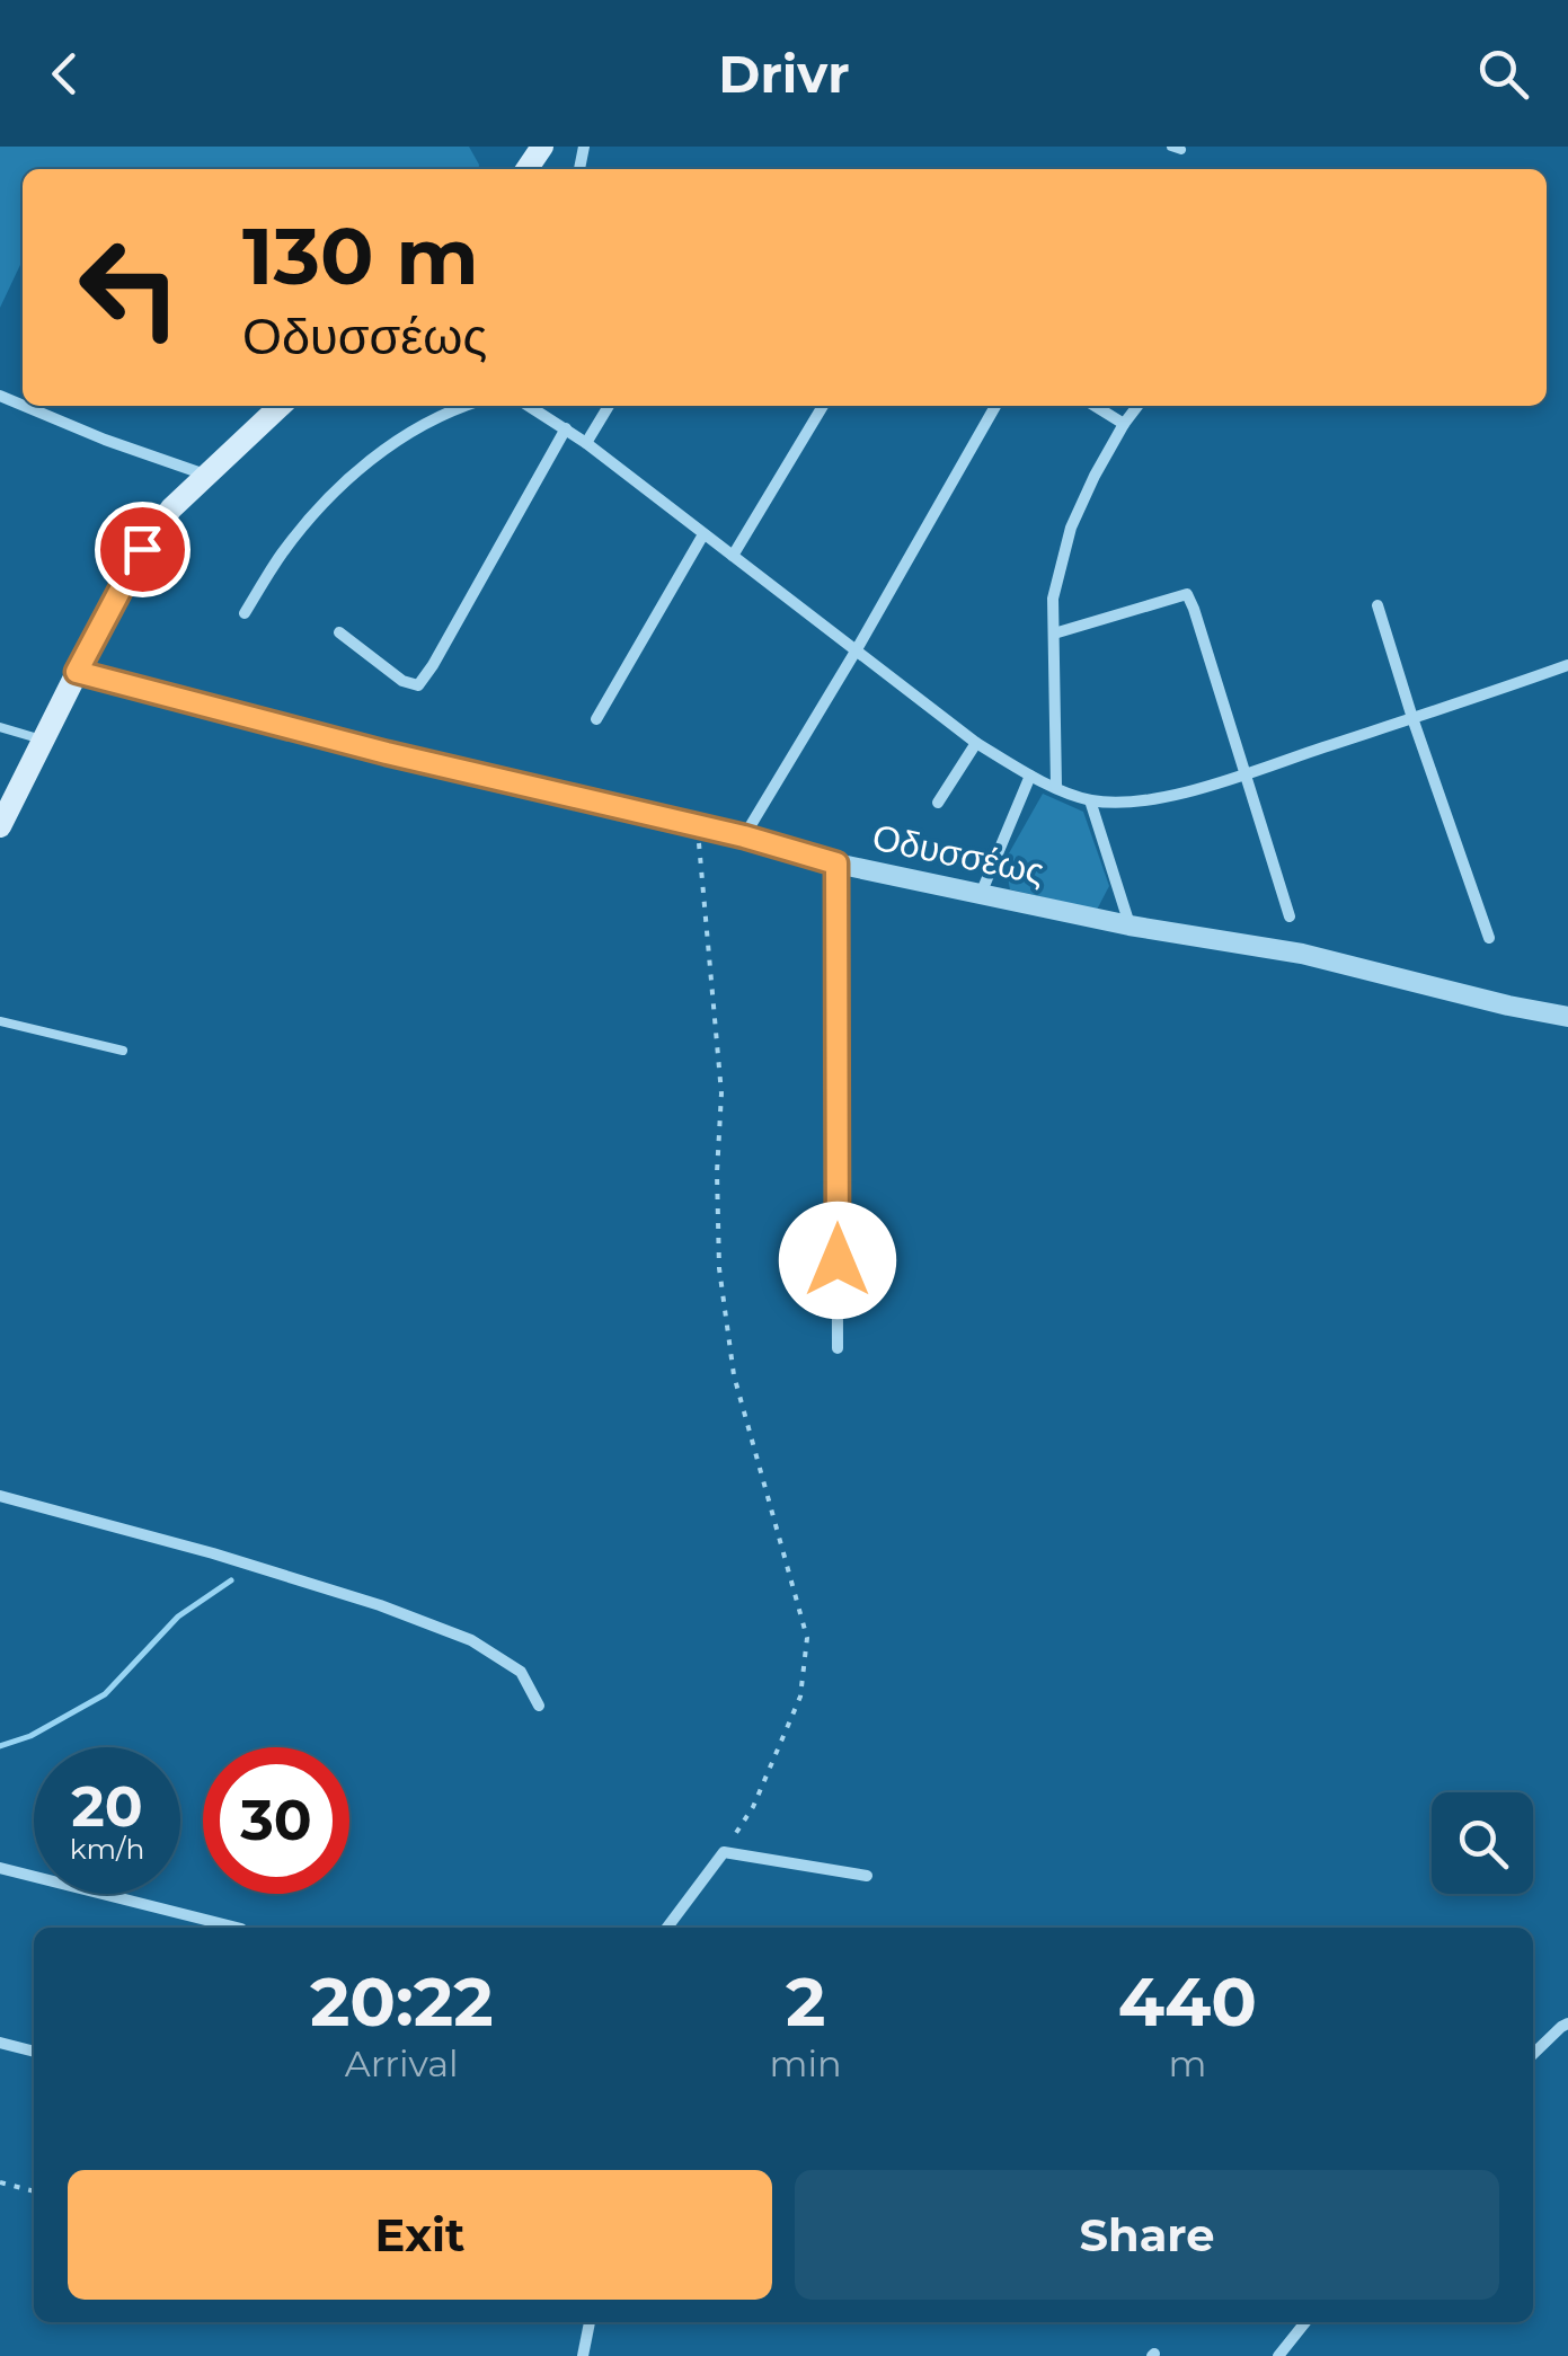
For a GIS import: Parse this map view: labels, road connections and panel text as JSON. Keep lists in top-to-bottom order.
{
  "streets": {
    "street": ["Οδυσσέως"]
  },
  "page": {
    "header": "Drivr",
    "turn": ["130 m", "Οδυσσέως"],
    "speed": "20 km/h",
    "limit": "30",
    "eta": [
      "20:22",
      "Arrival",
      "2",
      "min",
      "440",
      "m"
    ],
    "buttons": ["Exit", "Share"]
  }
}
